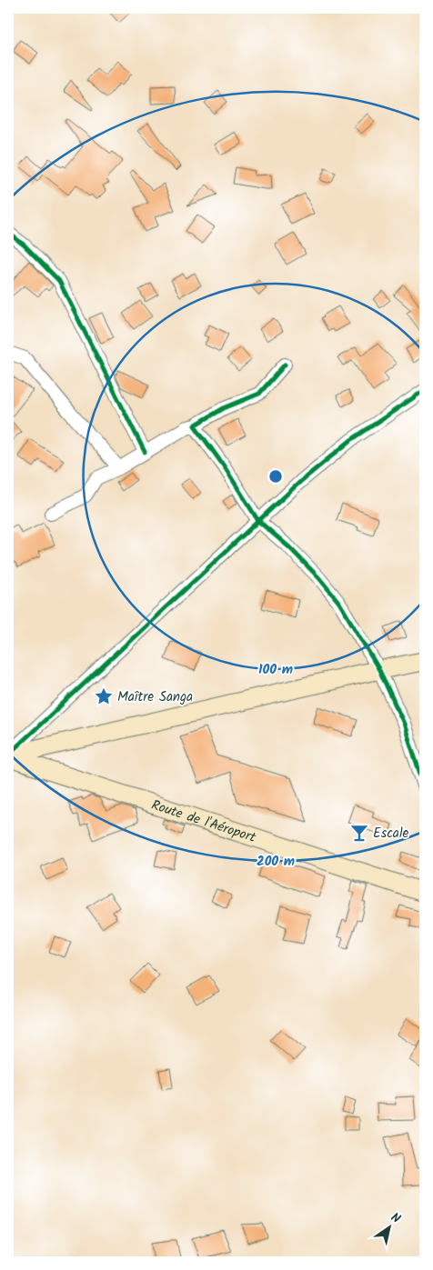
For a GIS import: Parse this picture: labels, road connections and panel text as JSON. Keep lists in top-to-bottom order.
{
  "streets": {
    "main road": ["Route de l'Aéroport"]
  },
  "places": {
    "place": ["Maître Sanga"],
    "bar": ["Escale"]
  },
  "north": "top right",
  "rings": ["100 m", "200 m"]
}
